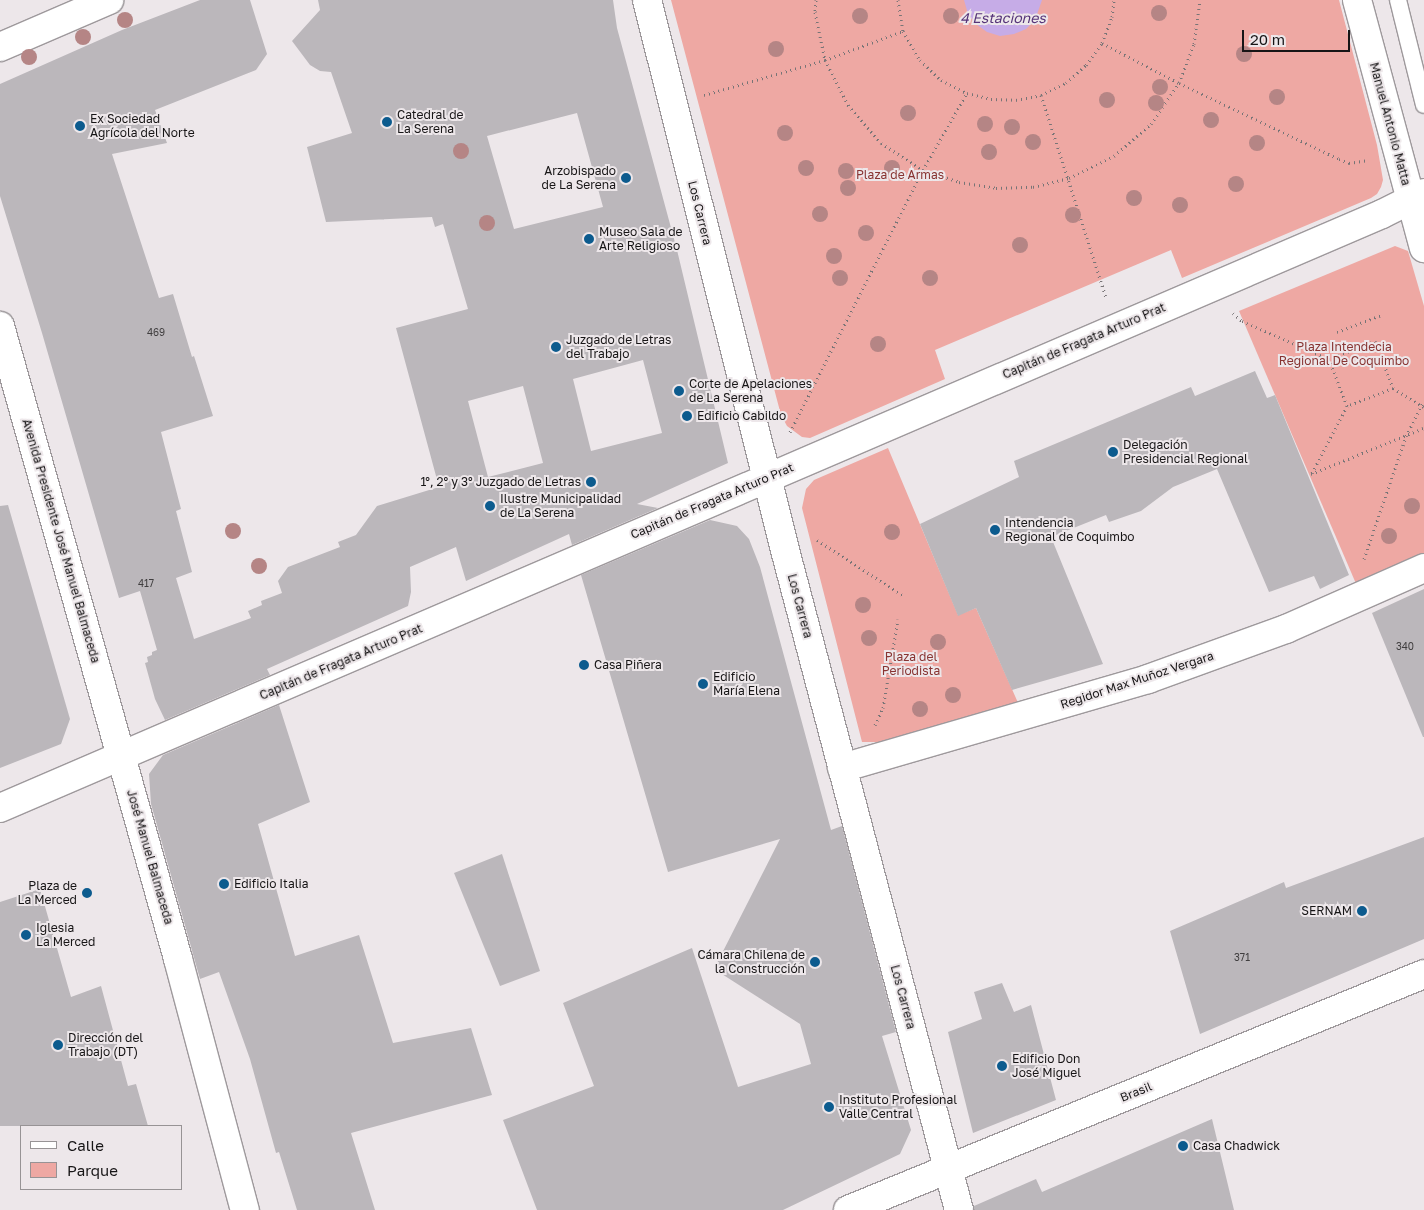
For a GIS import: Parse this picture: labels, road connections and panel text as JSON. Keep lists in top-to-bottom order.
{
  "streets": {
    "street": [
      "Manuel Antonio Matta",
      "Los Carrera",
      "Capitán de Fragata Arturo Prat",
      "Avenida Presidente José Manuel Balmaceda",
      "Regidor Max Muñoz Vergara",
      "José Manuel Balmaceda",
      "Brasil"
    ]
  },
  "crossings": [
    ["Manuel Antonio Matta", "Capitán de Fragata Arturo Prat"],
    ["Los Carrera", "Capitán de Fragata Arturo Prat"],
    ["Los Carrera", "Regidor Max Muñoz Vergara"],
    ["Los Carrera", "Brasil"],
    ["Capitán de Fragata Arturo Prat", "Avenida Presidente José Manuel Balmaceda"],
    ["Capitán de Fragata Arturo Prat", "José Manuel Balmaceda"],
    ["Avenida Presidente José Manuel Balmaceda", "José Manuel Balmaceda"]
  ],
  "water": ["4 Estaciones"],
  "parks": ["Plaza de Armas", "Plaza Intendecia Regional De Coquimbo", "Plaza del Periodista"],
  "places": [
    "Catedral de La Serena",
    "Ex Sociedad Agrícola del Norte",
    "Arzobispado de La Serena",
    "Museo Sala de Arte Religioso",
    "Juzgado de Letras del Trabajo",
    "Corte de Apelaciones de La Serena",
    "Edificio Cabildo",
    "Delegación Presidencial Regional",
    "1°, 2° y 3° Juzgado de Letras",
    "Ilustre Municipalidad de La Serena",
    "Intendencia Regional de Coquimbo",
    "Casa Piñera",
    "Edificio María Elena",
    "Edificio Italia",
    "Plaza de La Merced",
    "SERNAM",
    "Iglesia La Merced",
    "Cámara Chilena de la Construcción",
    "Dirección del Trabajo (DT)",
    "Edificio Don José Miguel",
    "Instituto Profesional Valle Central",
    "Casa Chadwick"
  ],
  "house_numbers": [
    "469",
    "417",
    "340",
    "371"
  ],
  "legend": ["Calle", "Parque"],
  "scale_bar": "20 m"
}
